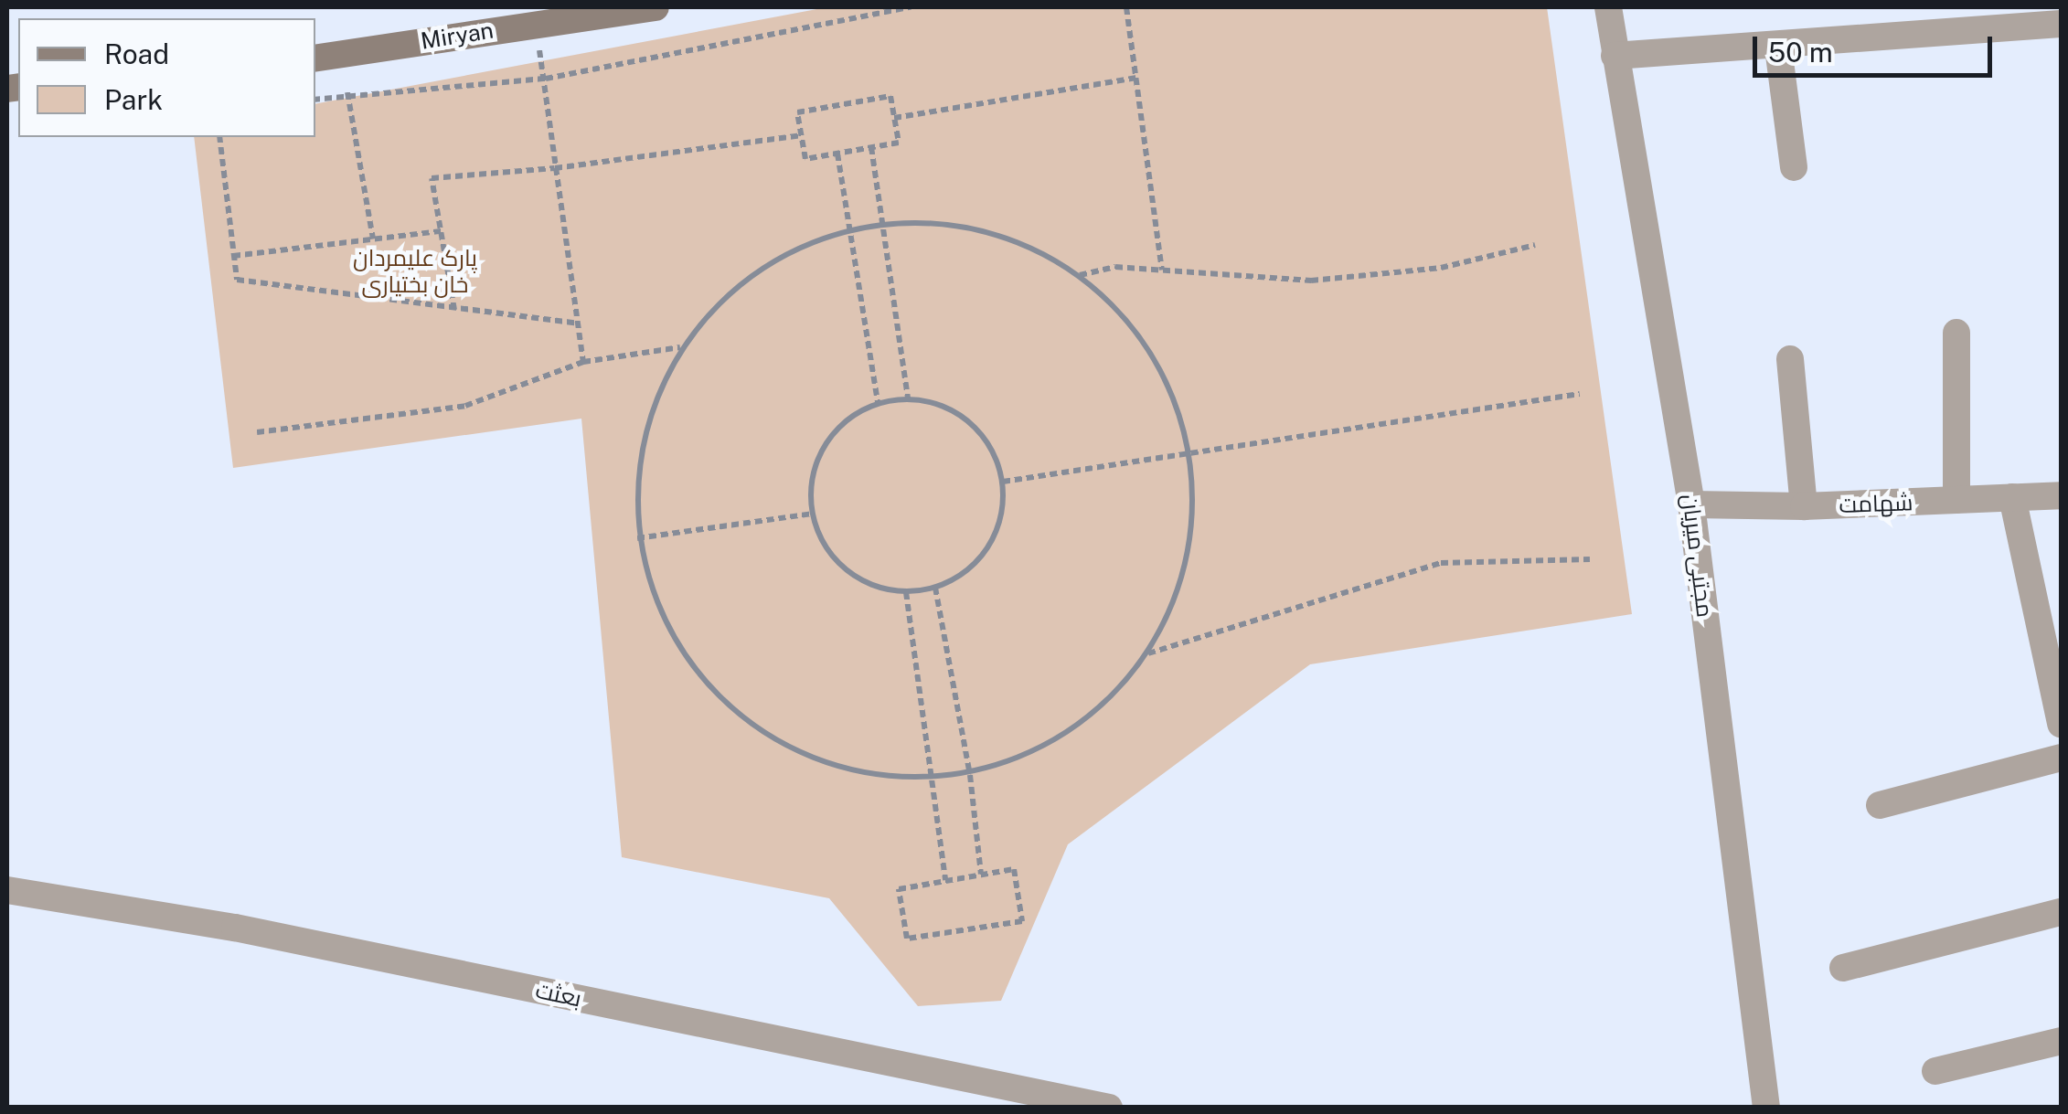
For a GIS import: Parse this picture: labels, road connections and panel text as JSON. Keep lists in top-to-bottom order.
{
  "streets": {
    "street": [
      "Miryan",
      "شهامت",
      "مجتبی میریان",
      "بعثت"
    ]
  },
  "crossings": [
    ["شهامت", "مجتبی میریان"]
  ],
  "parks": ["پارک علیمردان خان بختیاری"],
  "legend": ["Road", "Park"],
  "scale_bar": "50 m"
}
